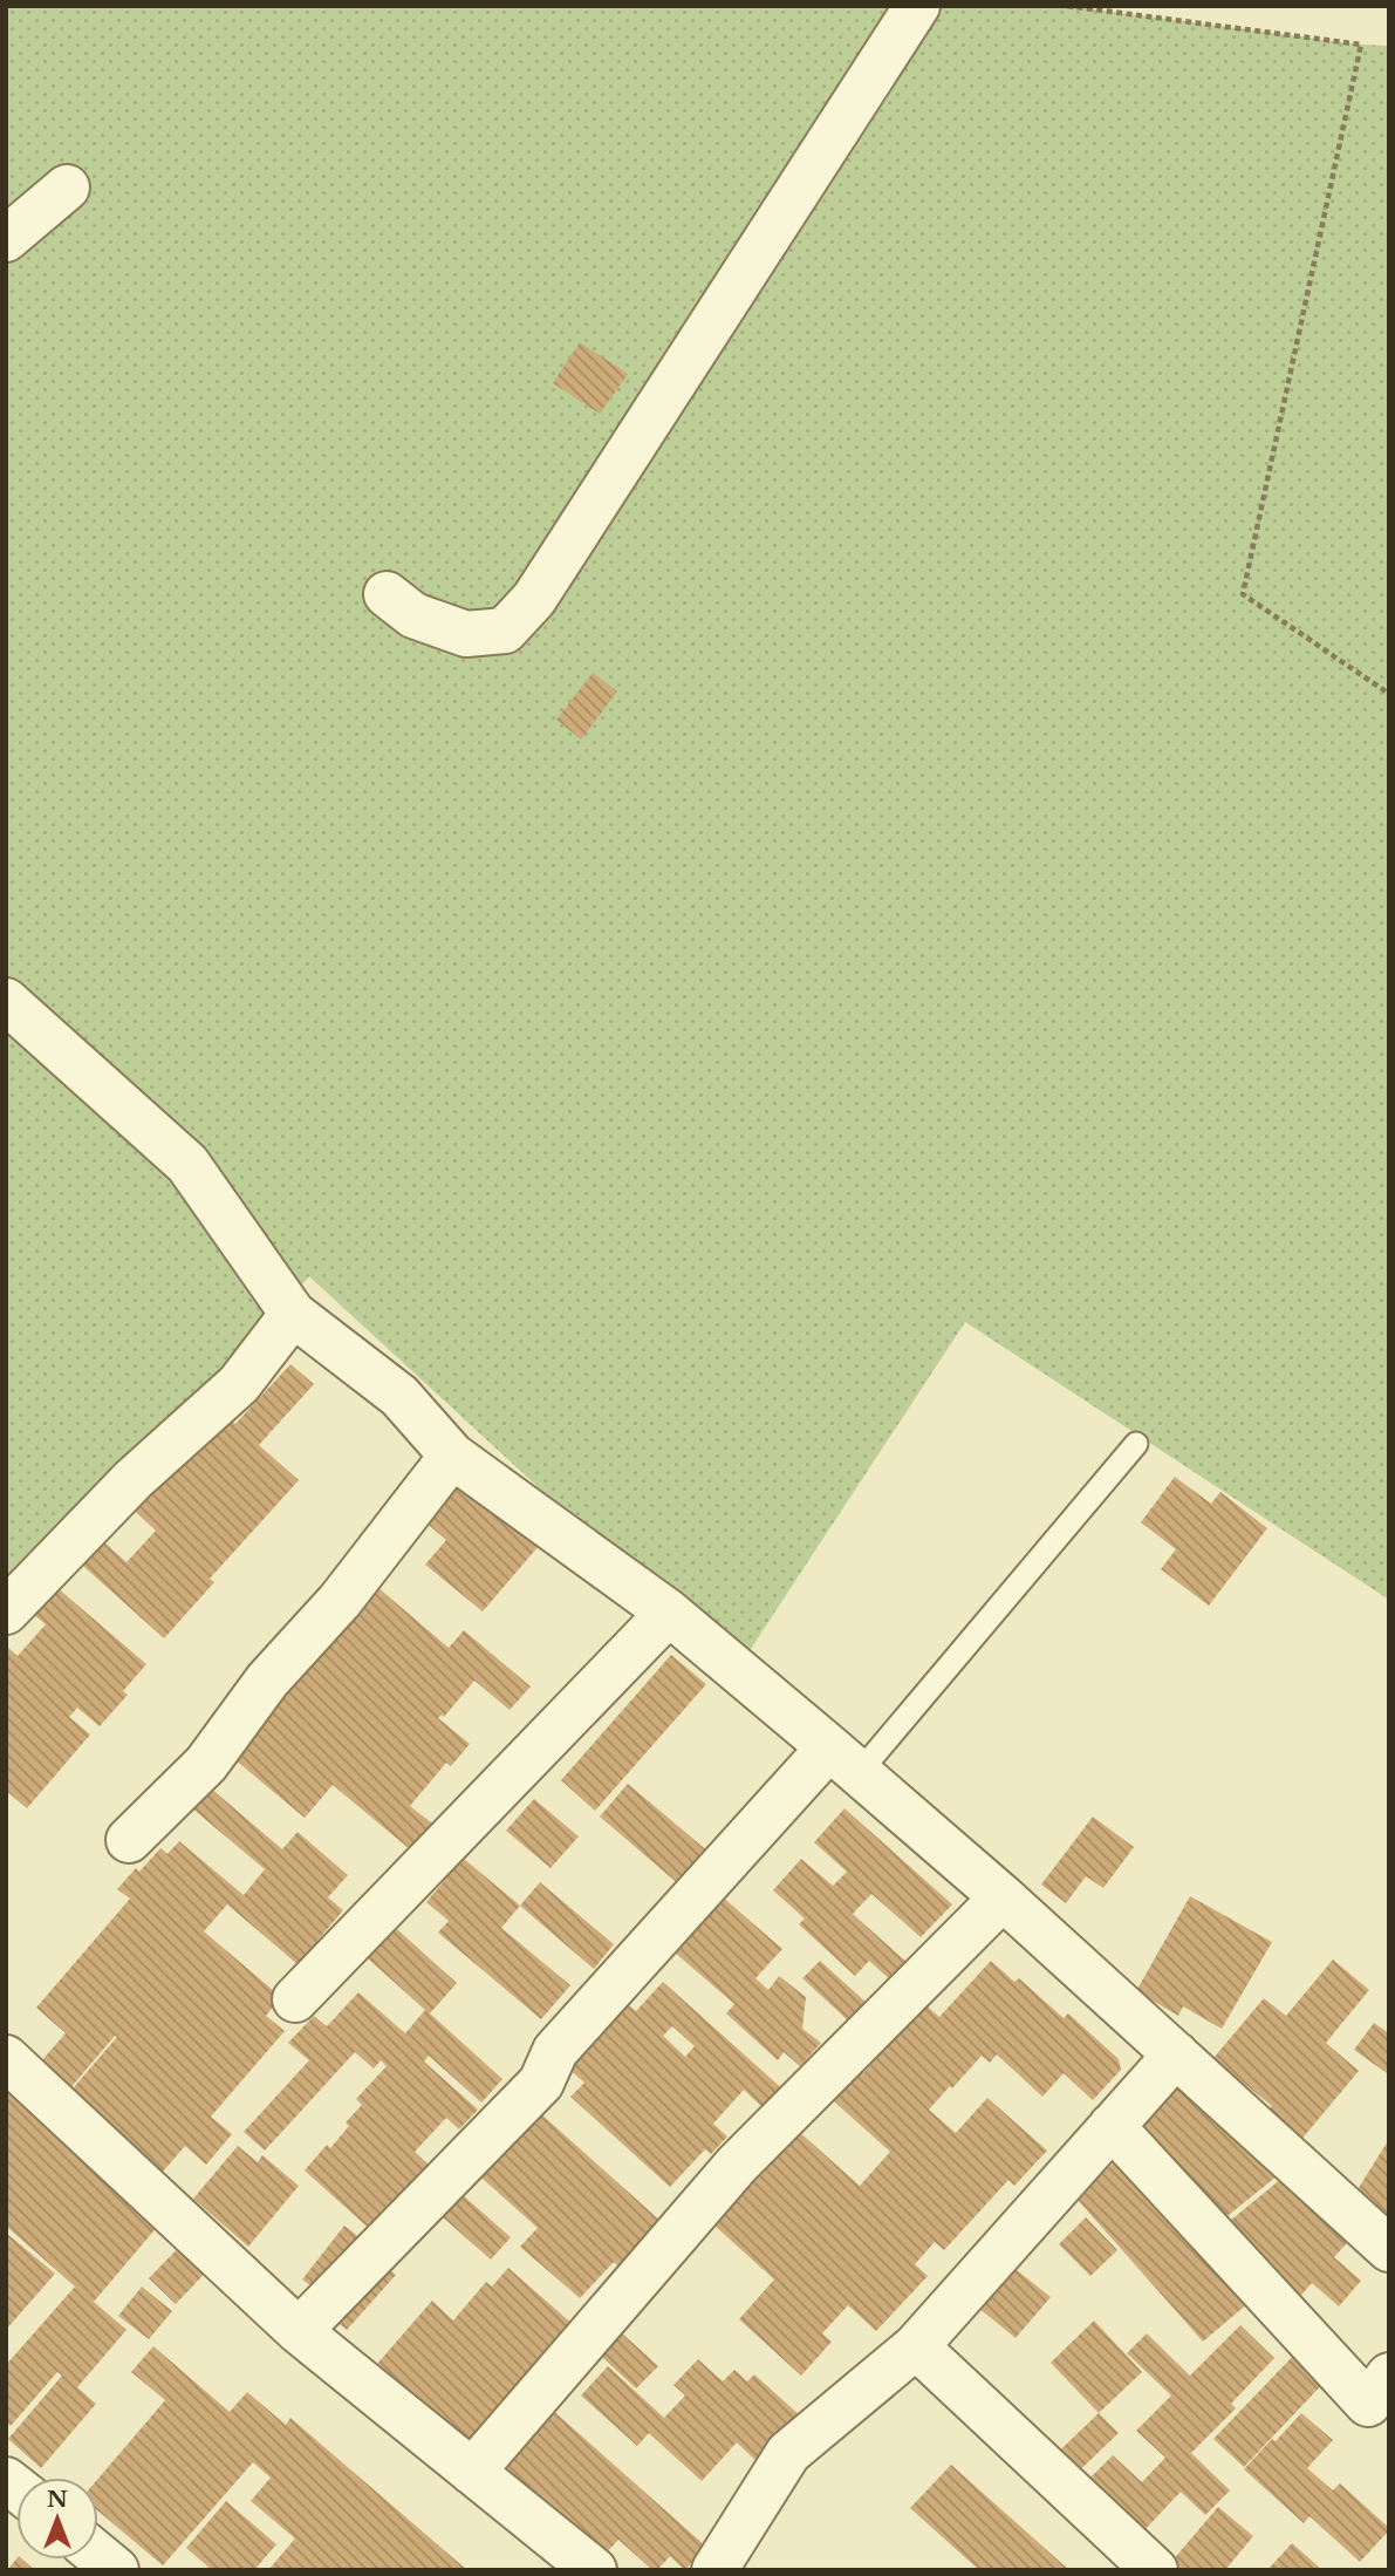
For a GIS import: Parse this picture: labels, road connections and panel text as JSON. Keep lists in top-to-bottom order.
{
  "north": "top"
}
